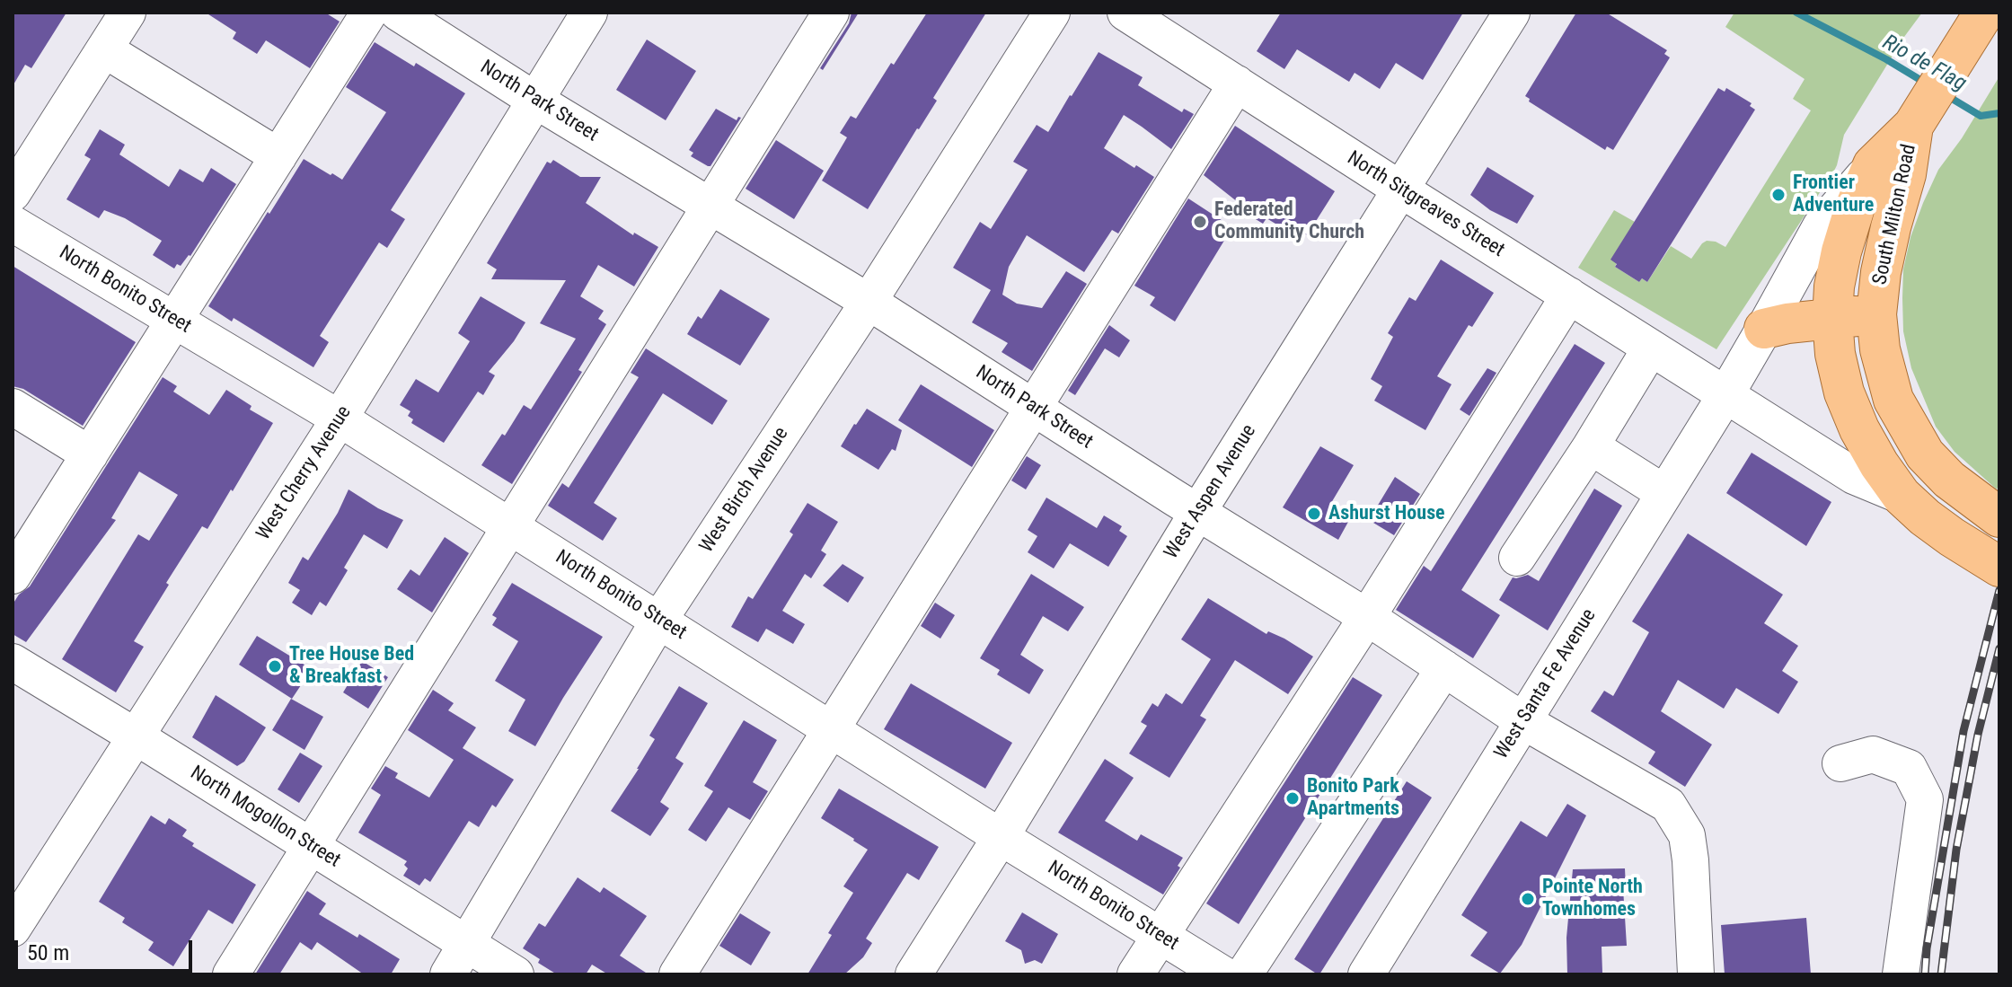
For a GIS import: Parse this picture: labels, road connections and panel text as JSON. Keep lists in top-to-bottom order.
{
  "streets": {
    "main road": ["South Milton Road", "West Santa Fe Avenue"],
    "street": [
      "North Park Street",
      "North Sitgreaves Street",
      "North Bonito Street",
      "West Cherry Avenue",
      "West Birch Avenue",
      "West Aspen Avenue",
      "North Mogollon Street"
    ]
  },
  "crossings": [
    ["North Park Street", "West Cherry Avenue"],
    ["North Park Street", "West Birch Avenue"],
    ["North Park Street", "West Aspen Avenue"],
    ["North Park Street", "West Santa Fe Avenue"],
    ["North Sitgreaves Street", "West Aspen Avenue"],
    ["North Sitgreaves Street", "West Santa Fe Avenue"],
    ["South Milton Road", "West Santa Fe Avenue"],
    ["North Bonito Street", "West Cherry Avenue"],
    ["North Bonito Street", "West Birch Avenue"],
    ["North Bonito Street", "West Aspen Avenue"],
    ["West Cherry Avenue", "North Mogollon Street"],
    ["West Birch Avenue", "North Mogollon Street"]
  ],
  "water": ["Rio de Flag"],
  "places": [
    "Frontier Adventure",
    "Federated Community Church",
    "Ashurst House",
    "Tree House Bed & Breakfast",
    "Bonito Park Apartments",
    "Pointe North Townhomes"
  ],
  "scale_bar": "50 m"
}
